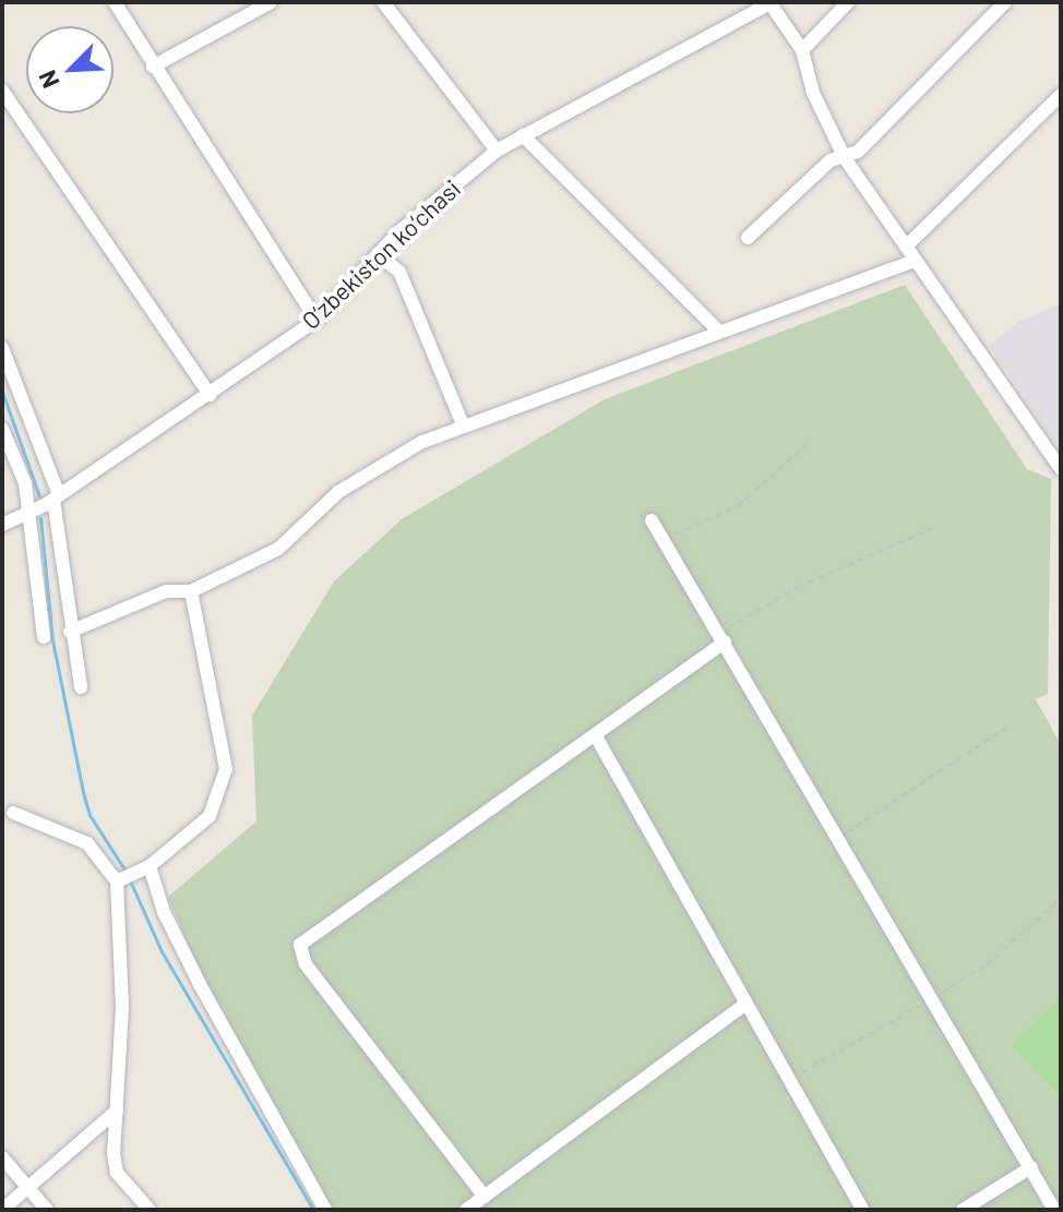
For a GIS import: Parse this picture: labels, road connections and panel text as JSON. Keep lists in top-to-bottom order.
{
  "streets": {
    "street": ["O‘zbekiston ko‘chasi"]
  },
  "north": "bottom left"
}
